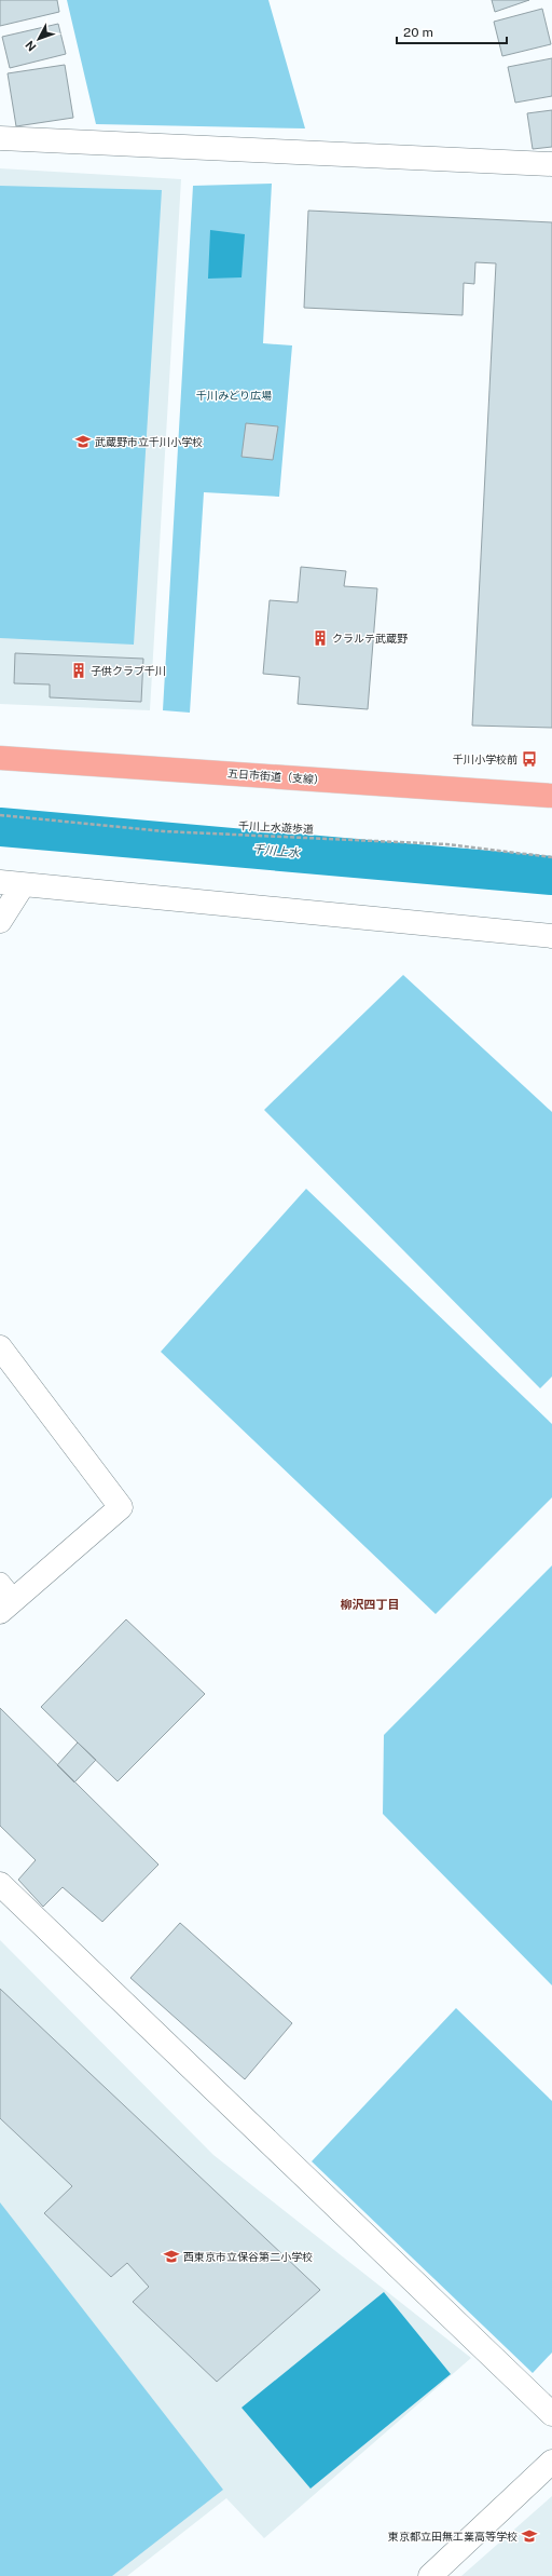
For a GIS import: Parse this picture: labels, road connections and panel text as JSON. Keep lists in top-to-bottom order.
{
  "streets": {
    "main road": ["五日市街道（支線）"],
    "path": ["千川上水遊歩道"]
  },
  "districts": ["柳沢四丁目"],
  "water": ["千川上水"],
  "parks": ["千川みどり広場"],
  "places": {
    "school or university": ["武蔵野市立千川小学校", "西東京市立保谷第二小学校", "東京都立田無工業高等学校"],
    "building": ["クラルテ武蔵野", "子供クラブ千川"],
    "bus stop": ["千川小学校前"]
  },
  "scale_bar": "20 m",
  "north": "bottom left"
}
